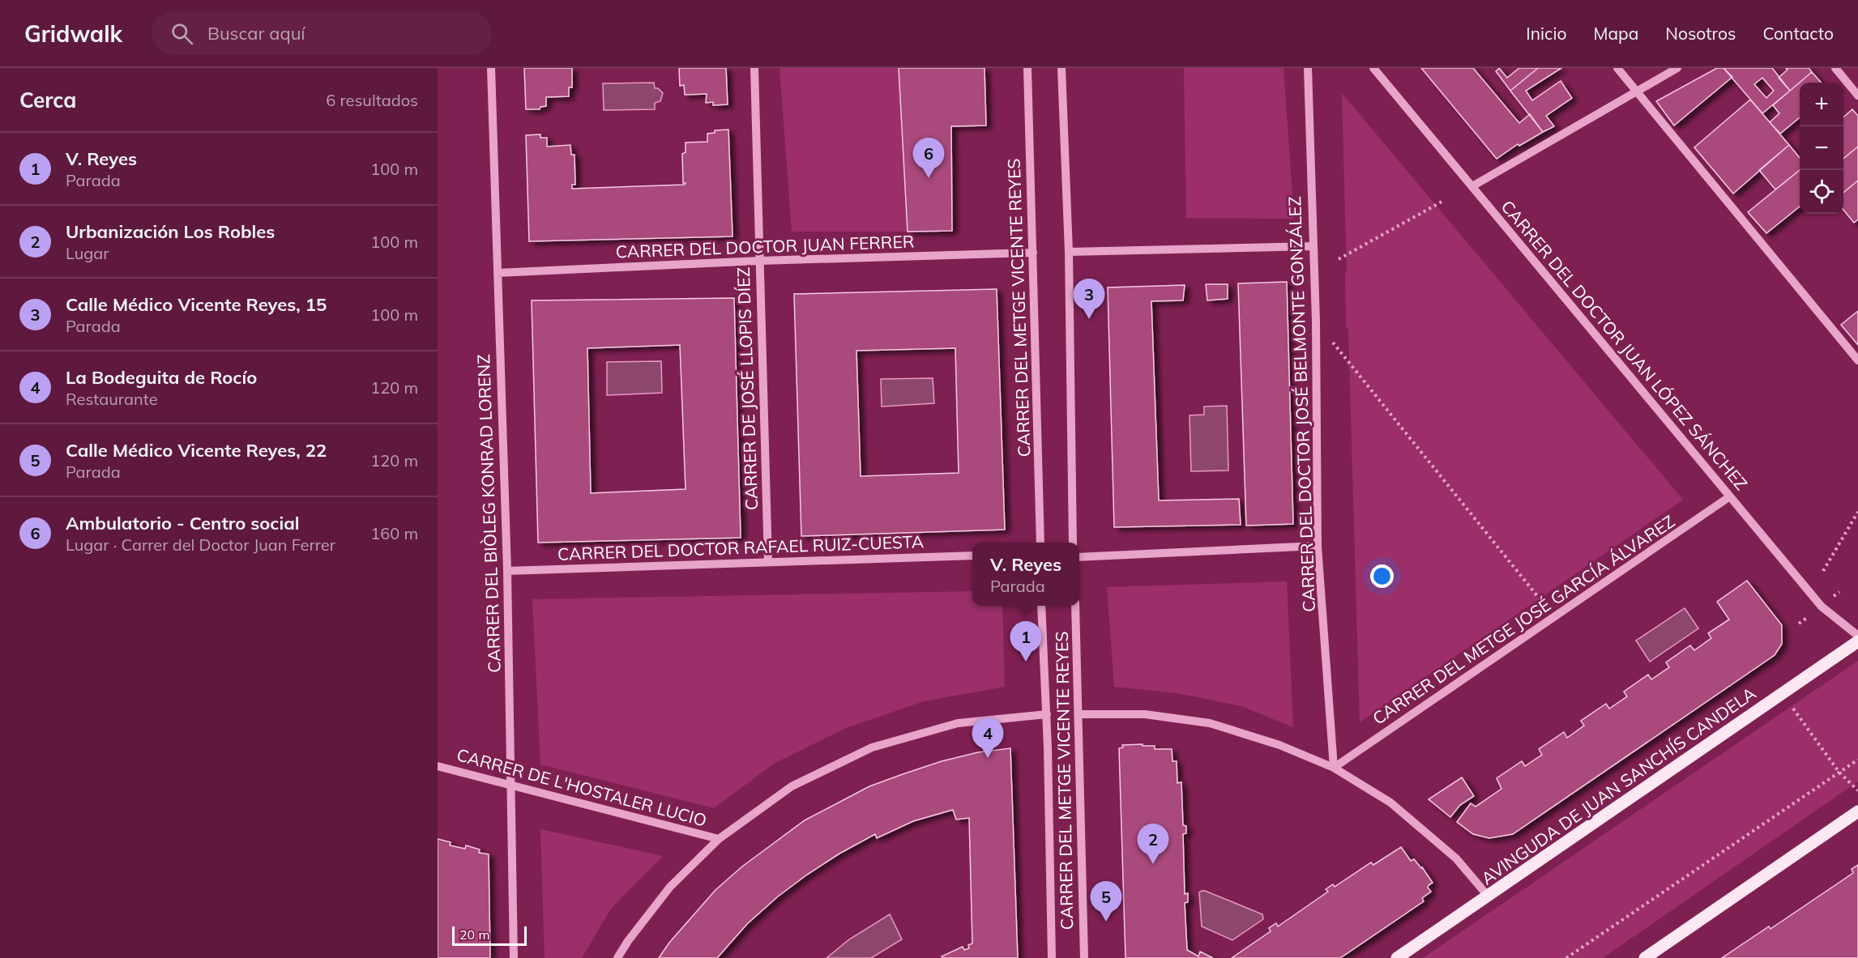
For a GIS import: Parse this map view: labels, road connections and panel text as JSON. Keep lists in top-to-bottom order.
{
  "streets": {
    "main road": ["AVINGUDA DE JUAN SANCHÍS CANDELA"],
    "street": [
      "CARRER DEL DOCTOR JUAN FERRER",
      "CARRER DEL METGE VICENTE REYES",
      "CARRER DEL DOCTOR JUAN LÓPEZ SÁNCHEZ",
      "CARRER DE JOSÉ LLOPIS DÍEZ",
      "CARRER DEL DOCTOR JOSÉ BELMONTE GONZÁLEZ",
      "CARRER DEL BIÒLEG KONRAD LORENZ",
      "CARRER DEL DOCTOR RAFAEL RUIZ-CUESTA",
      "CARRER DEL METGE JOSÉ GARCÍA ÁLVAREZ",
      "CARRER DE L'HOSTALER LUCIO"
    ]
  },
  "crossings": [
    ["CARRER DEL DOCTOR JUAN FERRER", "CARRER DEL METGE VICENTE REYES"],
    ["CARRER DEL DOCTOR JUAN FERRER", "CARRER DE JOSÉ LLOPIS DÍEZ"],
    ["CARRER DEL DOCTOR JUAN FERRER", "CARRER DEL BIÒLEG KONRAD LORENZ"],
    ["CARRER DEL DOCTOR JUAN LÓPEZ SÁNCHEZ", "CARRER DEL METGE JOSÉ GARCÍA ÁLVAREZ"],
    ["CARRER DE JOSÉ LLOPIS DÍEZ", "CARRER DEL DOCTOR RAFAEL RUIZ-CUESTA"],
    ["CARRER DEL DOCTOR JOSÉ BELMONTE GONZÁLEZ", "CARRER DEL METGE JOSÉ GARCÍA ÁLVAREZ"],
    ["CARRER DEL BIÒLEG KONRAD LORENZ", "CARRER DEL DOCTOR RAFAEL RUIZ-CUESTA"],
    ["CARRER DEL BIÒLEG KONRAD LORENZ", "CARRER DE L'HOSTALER LUCIO"]
  ],
  "scale_bar": "20 m",
  "page": {
    "header": "Gridwalk",
    "search": "Buscar aquí",
    "nav": [
      "Inicio",
      "Mapa",
      "Nosotros",
      "Contacto"
    ],
    "heading": ["Cerca", "6 resultados"],
    "map_buttons": ["+", "−"],
    "list": [
      {
        "mark": "1",
        "name": "V. Reyes",
        "note": "Parada",
        "value": "100 m"
      },
      {
        "mark": "2",
        "name": "Urbanización Los Robles",
        "note": "Lugar",
        "value": "100 m"
      },
      {
        "mark": "3",
        "name": "Calle Médico Vicente Reyes, 15",
        "note": "Parada",
        "value": "100 m"
      },
      {
        "mark": "4",
        "name": "La Bodeguita de Rocío",
        "note": "Restaurante",
        "value": "120 m"
      },
      {
        "mark": "5",
        "name": "Calle Médico Vicente Reyes, 22",
        "note": "Parada",
        "value": "120 m"
      },
      {
        "mark": "6",
        "name": "Ambulatorio - Centro social",
        "note": "Lugar · Carrer del Doctor Juan Ferrer",
        "value": "160 m"
      }
    ],
    "pins": [
      "6",
      "3",
      "1",
      "4",
      "2",
      "5"
    ],
    "popup": ["V. Reyes", "Parada"],
    "scale": "20 m"
  }
}
